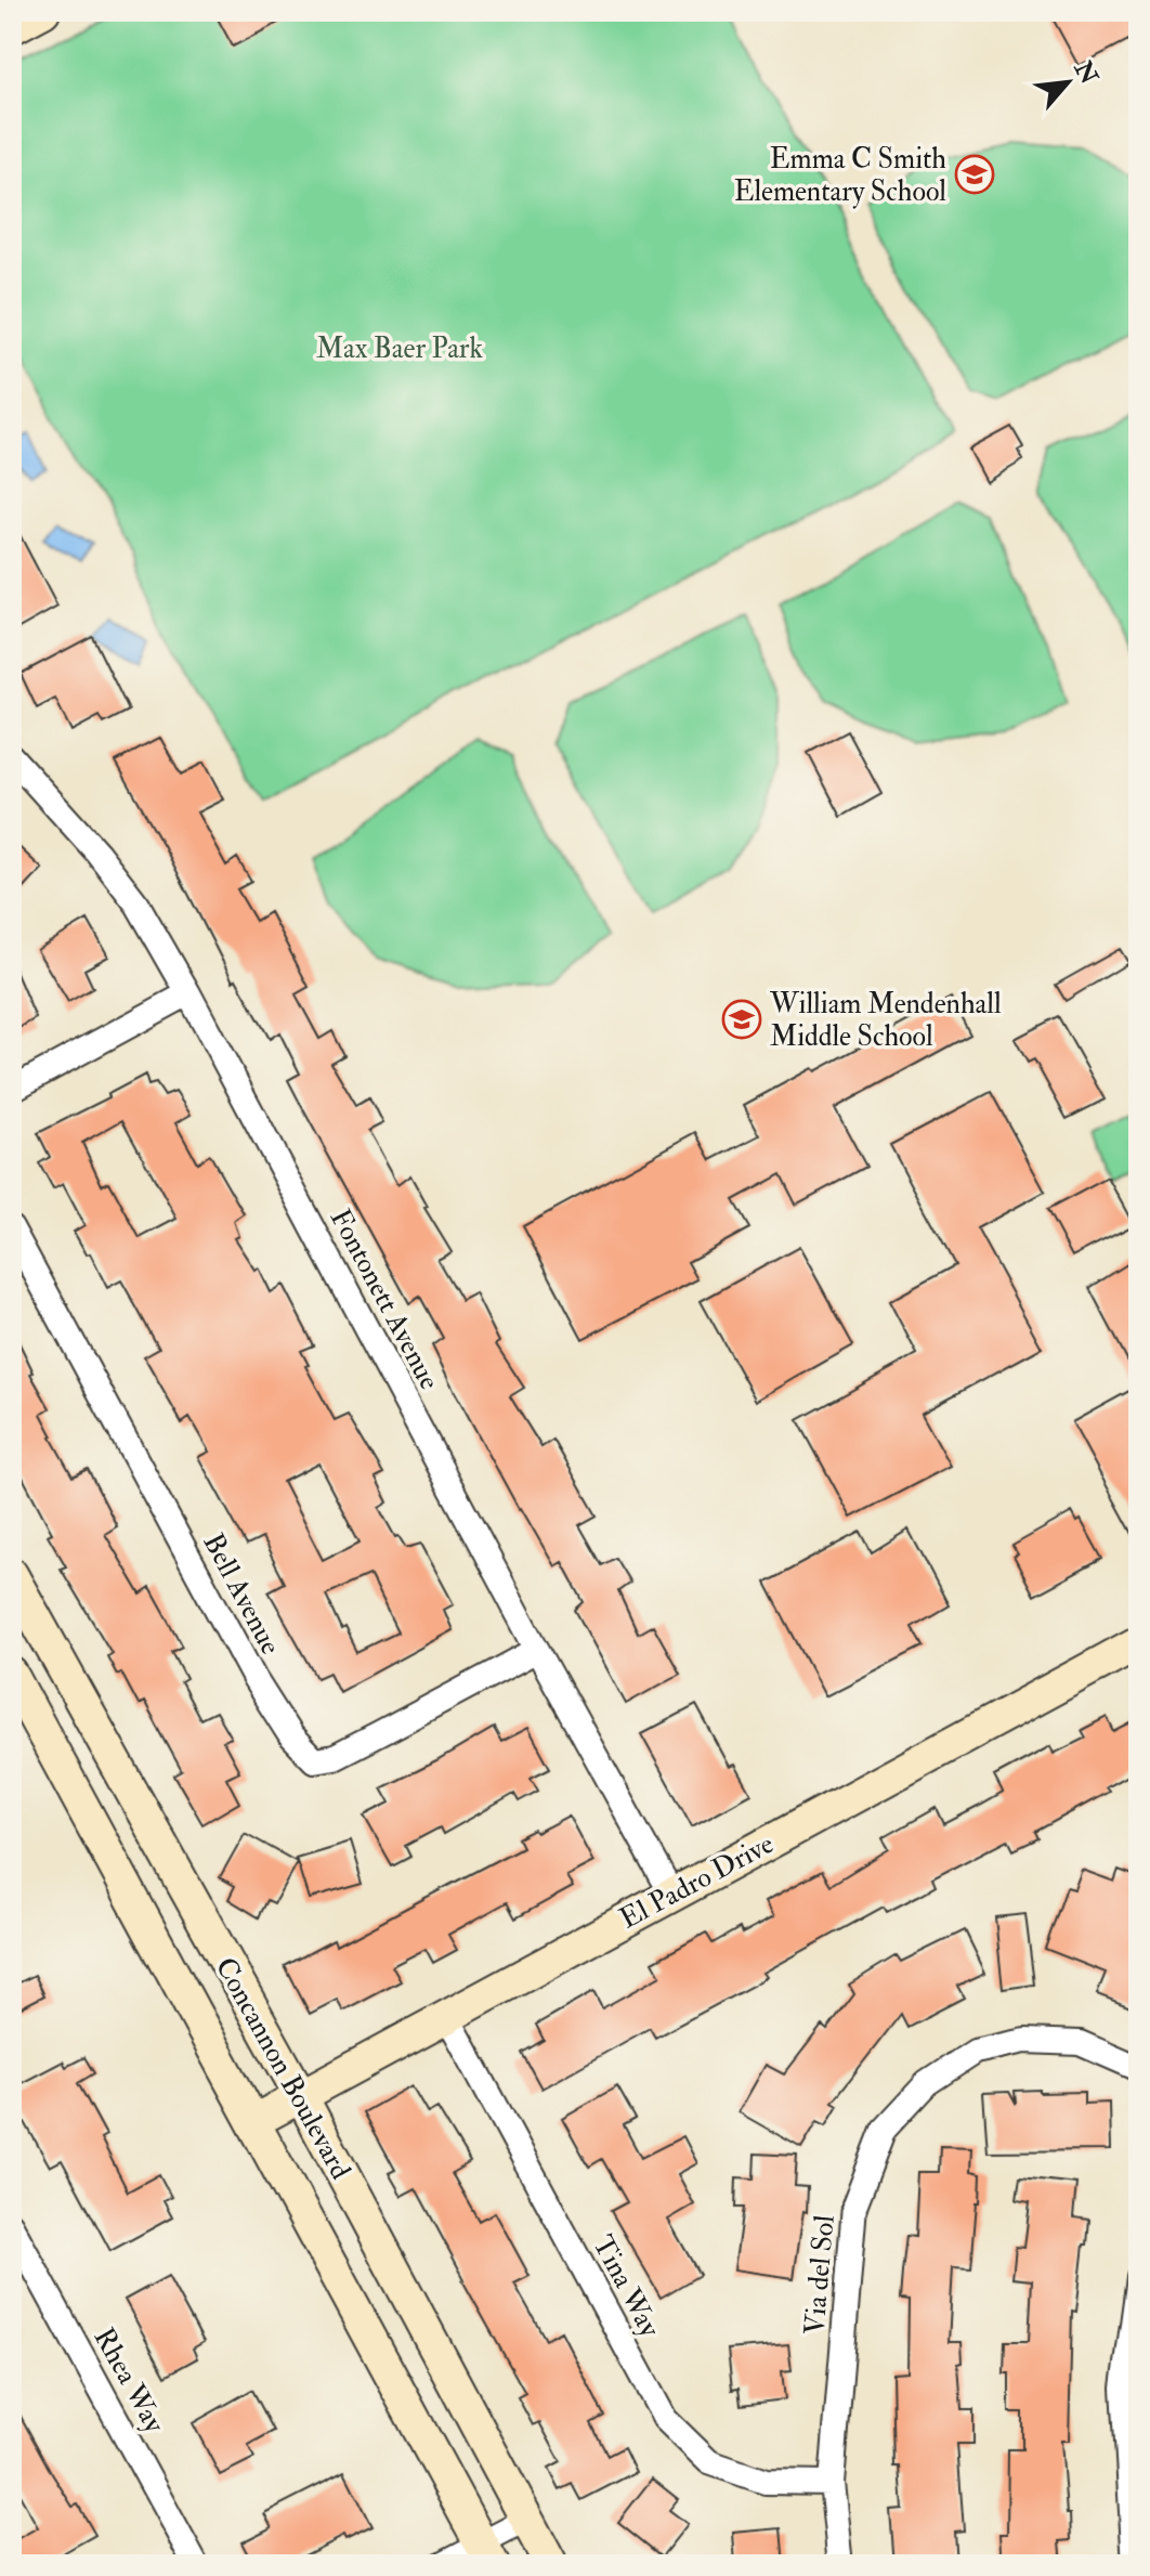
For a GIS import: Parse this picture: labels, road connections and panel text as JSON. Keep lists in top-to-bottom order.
{
  "streets": {
    "main road": ["El Padro Drive", "Concannon Boulevard"],
    "street": [
      "Fontonett Avenue",
      "Bell Avenue",
      "Via del Sol",
      "Tina Way",
      "Rhea Way"
    ]
  },
  "crossings": [
    ["Fontonett Avenue", "Bell Avenue"],
    ["Fontonett Avenue", "El Padro Drive"],
    ["El Padro Drive", "Concannon Boulevard"],
    ["El Padro Drive", "Tina Way"],
    ["Via del Sol", "Tina Way"]
  ],
  "parks": ["Max Baer Park"],
  "places": {
    "school or university": ["Emma C Smith Elementary School", "William Mendenhall Middle School"]
  },
  "north": "top right"
}
